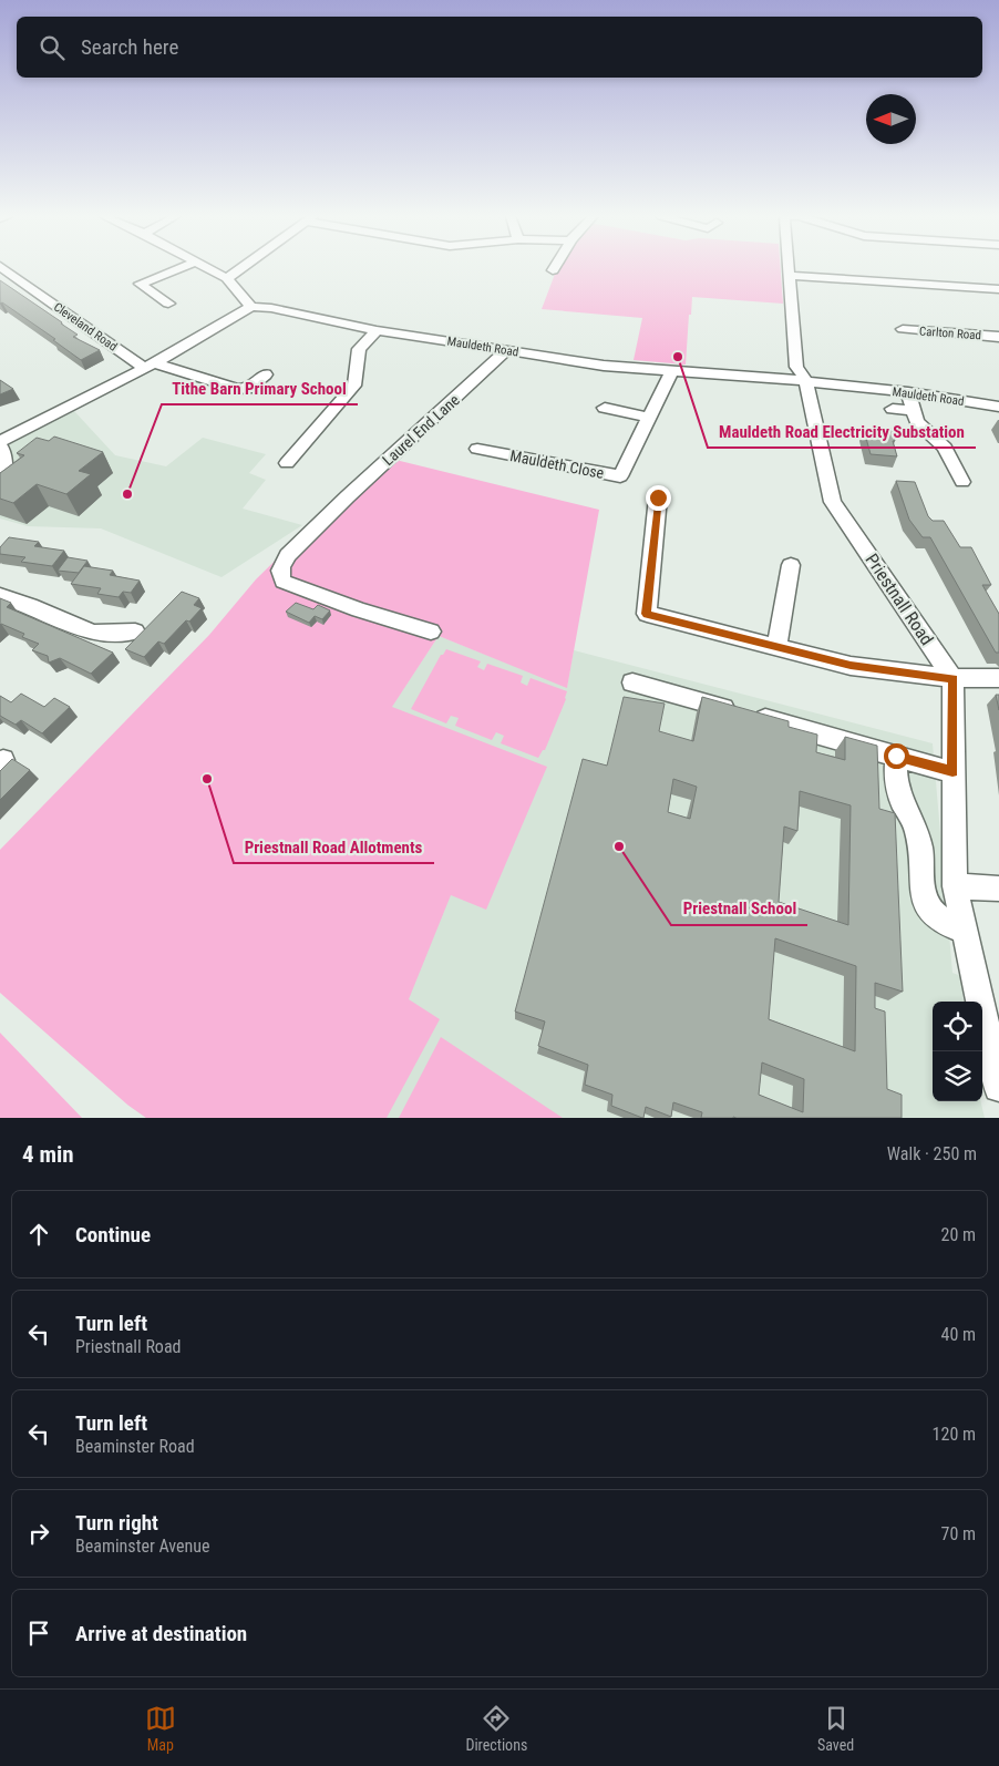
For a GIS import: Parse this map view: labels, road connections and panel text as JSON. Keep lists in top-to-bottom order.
{
  "streets": {
    "street": [
      "Cleveland Road",
      "Carlton Road",
      "Mauldeth Road",
      "Laurel End Lane",
      "Mauldeth Close",
      "Priestnall Road"
    ]
  },
  "crossings": [
    ["Mauldeth Road", "Laurel End Lane"],
    ["Mauldeth Road", "Mauldeth Close"],
    ["Mauldeth Road", "Priestnall Road"]
  ],
  "places": [
    "Mauldeth Road Electricity Substation",
    "Tithe Barn Primary School",
    "Priestnall Road Allotments",
    "Priestnall School"
  ],
  "north": "left",
  "page": {
    "search": "Search here",
    "heading": ["4 min", "Walk · 250 m"],
    "list": [
      ["Continue", "20 m"],
      ["Turn left", "Priestnall Road", "40 m"],
      ["Turn left", "Beaminster Road", "120 m"],
      ["Turn right", "Beaminster Avenue", "70 m"],
      "Arrive at destination"
    ],
    "nav": ["Map", "Directions", "Saved"]
  }
}
